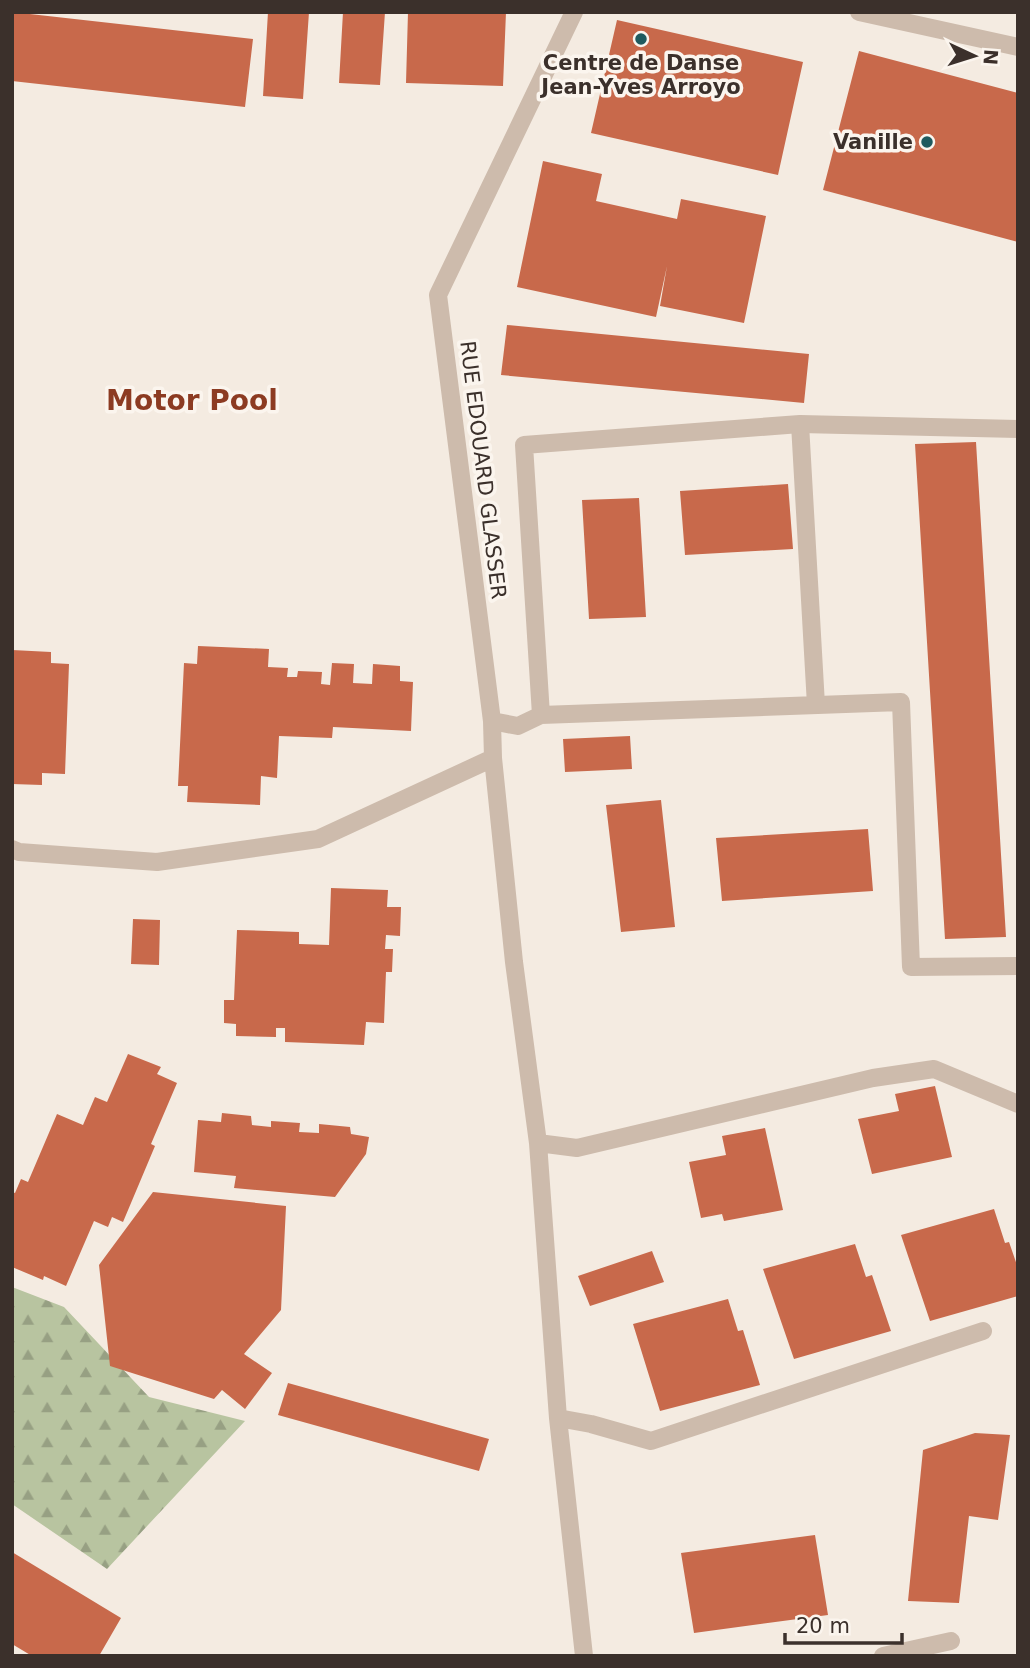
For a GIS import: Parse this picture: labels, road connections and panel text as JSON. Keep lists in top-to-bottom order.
{
  "streets": {
    "street": ["RUE EDOUARD GLASSER"]
  },
  "districts": ["Motor Pool"],
  "places": ["Centre de Danse Jean-Yves Arroyo", "Vanille"],
  "scale_bar": "20 m",
  "north": "right"
}
